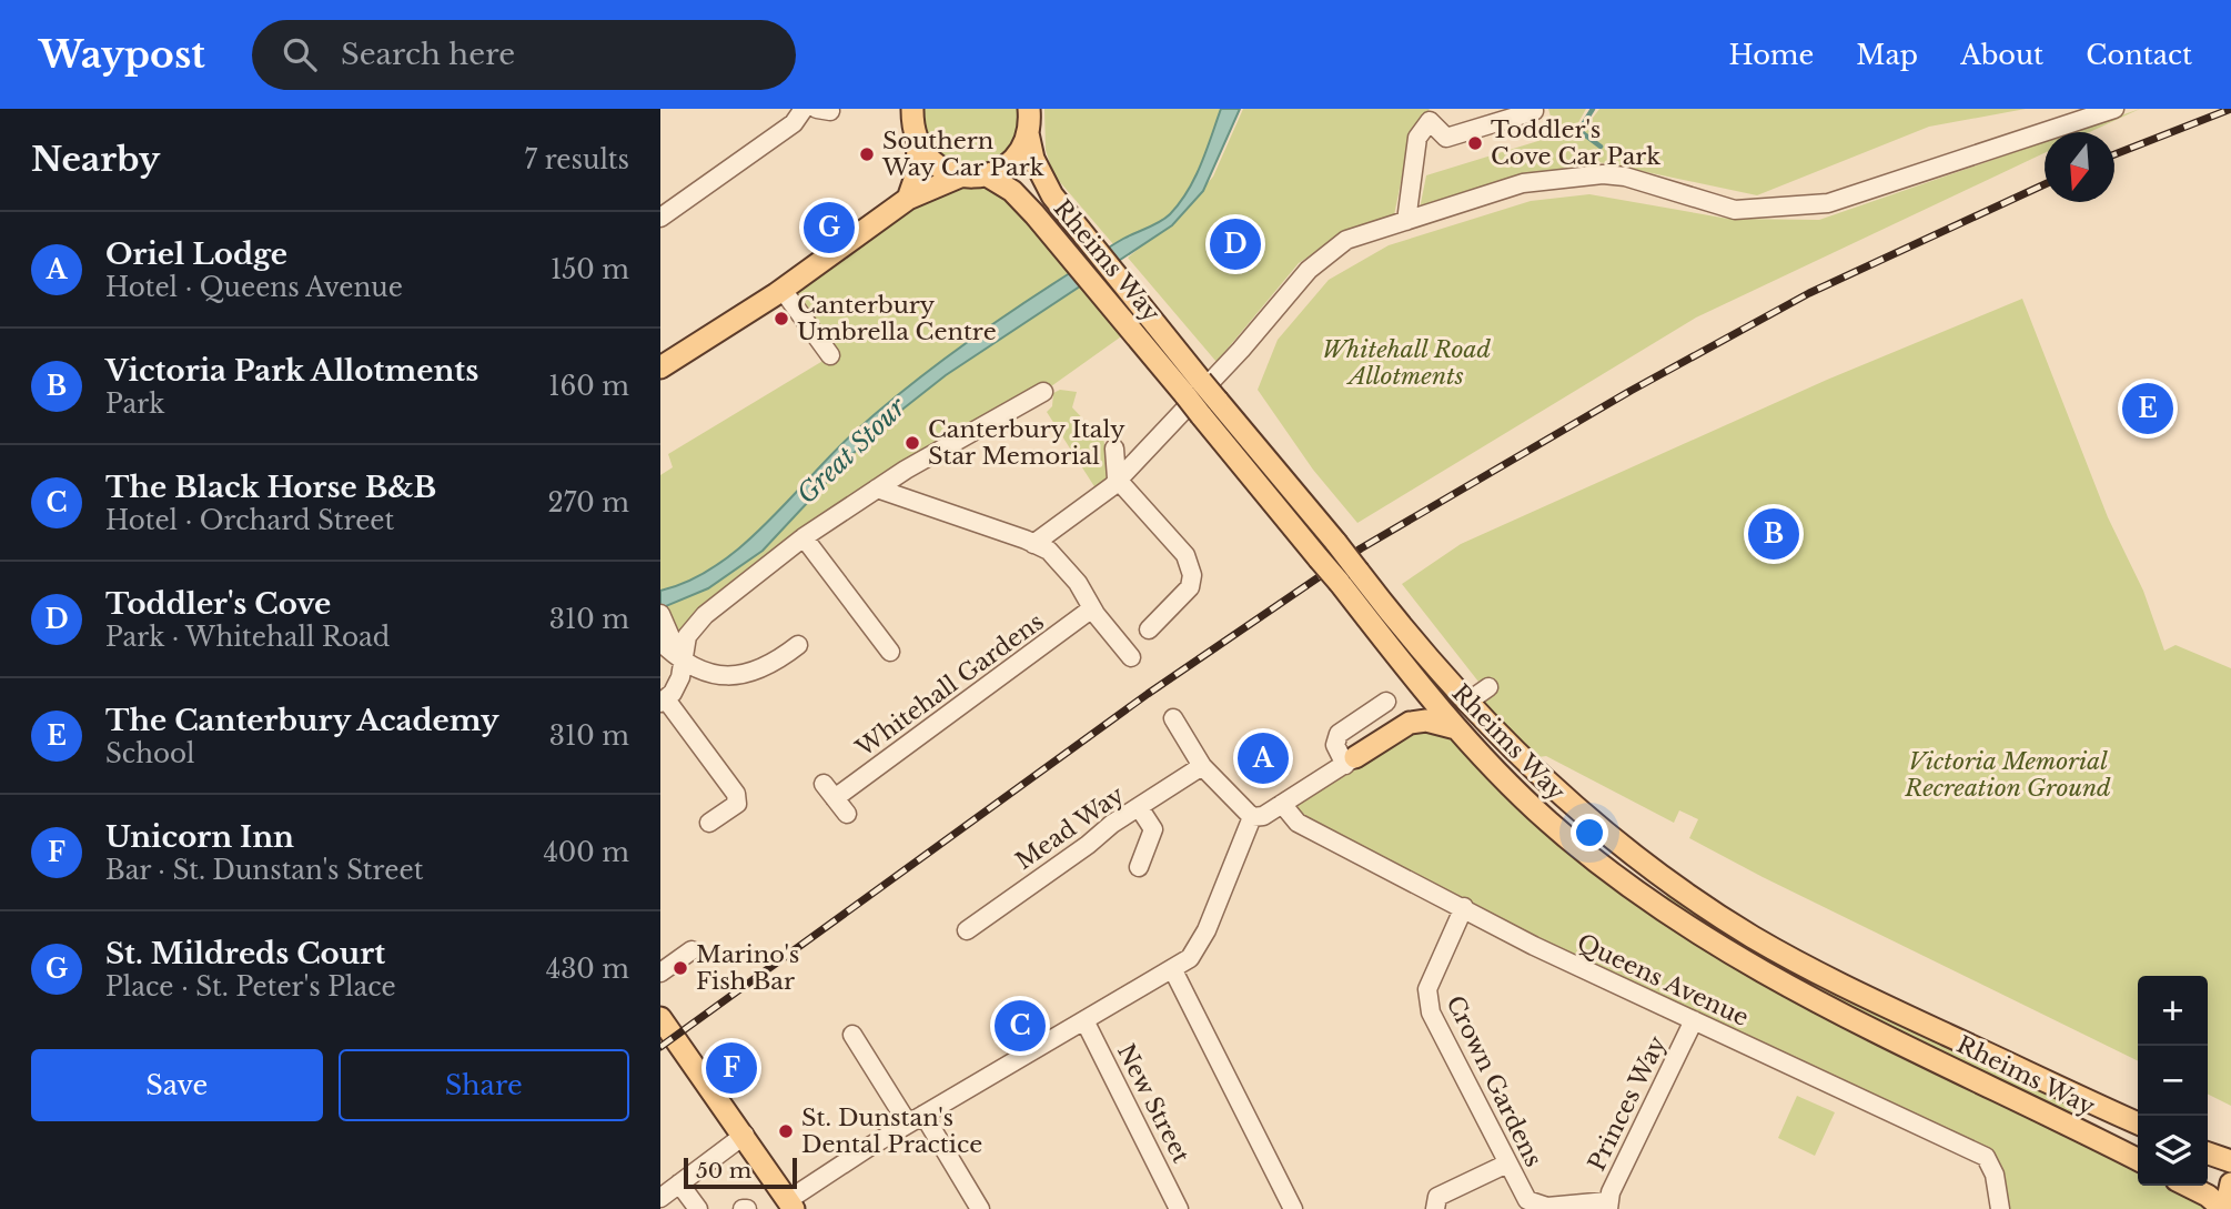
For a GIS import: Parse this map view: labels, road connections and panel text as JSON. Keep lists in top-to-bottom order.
{
  "streets": {
    "main road": ["Rheims Way"],
    "street": [
      "Whitehall Gardens",
      "Mead Way",
      "Queens Avenue",
      "Crown Gardens",
      "New Street",
      "Princes Way"
    ]
  },
  "crossings": [
    ["Queens Avenue", "Crown Gardens"],
    ["Queens Avenue", "Princes Way"],
    ["Crown Gardens", "Princes Way"]
  ],
  "water": ["Great Stour"],
  "parks": ["Whitehall Road Allotments", "Victoria Memorial Recreation Ground"],
  "places": [
    "Toddler's Cove Car Park",
    "Southern Way Car Park",
    "Canterbury Umbrella Centre",
    "Canterbury Italy Star Memorial",
    "Marino's Fish Bar",
    "St. Dunstan's Dental Practice"
  ],
  "scale_bar": "50 m",
  "north": "bottom",
  "page": {
    "header": "Waypost",
    "search": "Search here",
    "nav": [
      "Home",
      "Map",
      "About",
      "Contact"
    ],
    "heading": ["Nearby", "7 results"],
    "pins": [
      "G",
      "D",
      "E",
      "B",
      "A",
      "C",
      "F"
    ],
    "list": [
      {
        "mark": "A",
        "name": "Oriel Lodge",
        "note": "Hotel · Queens Avenue",
        "value": "150 m"
      },
      {
        "mark": "B",
        "name": "Victoria Park Allotments",
        "note": "Park",
        "value": "160 m"
      },
      {
        "mark": "C",
        "name": "The Black Horse B&B",
        "note": "Hotel · Orchard Street",
        "value": "270 m"
      },
      {
        "mark": "D",
        "name": "Toddler's Cove",
        "note": "Park · Whitehall Road",
        "value": "310 m"
      },
      {
        "mark": "E",
        "name": "The Canterbury Academy",
        "note": "School",
        "value": "310 m"
      },
      {
        "mark": "F",
        "name": "Unicorn Inn",
        "note": "Bar · St. Dunstan's Street",
        "value": "400 m"
      },
      {
        "mark": "G",
        "name": "St. Mildreds Court",
        "note": "Place · St. Peter's Place",
        "value": "430 m"
      }
    ],
    "map_buttons": ["+", "−"],
    "buttons": ["Save", "Share"],
    "scale": "50 m"
  }
}
